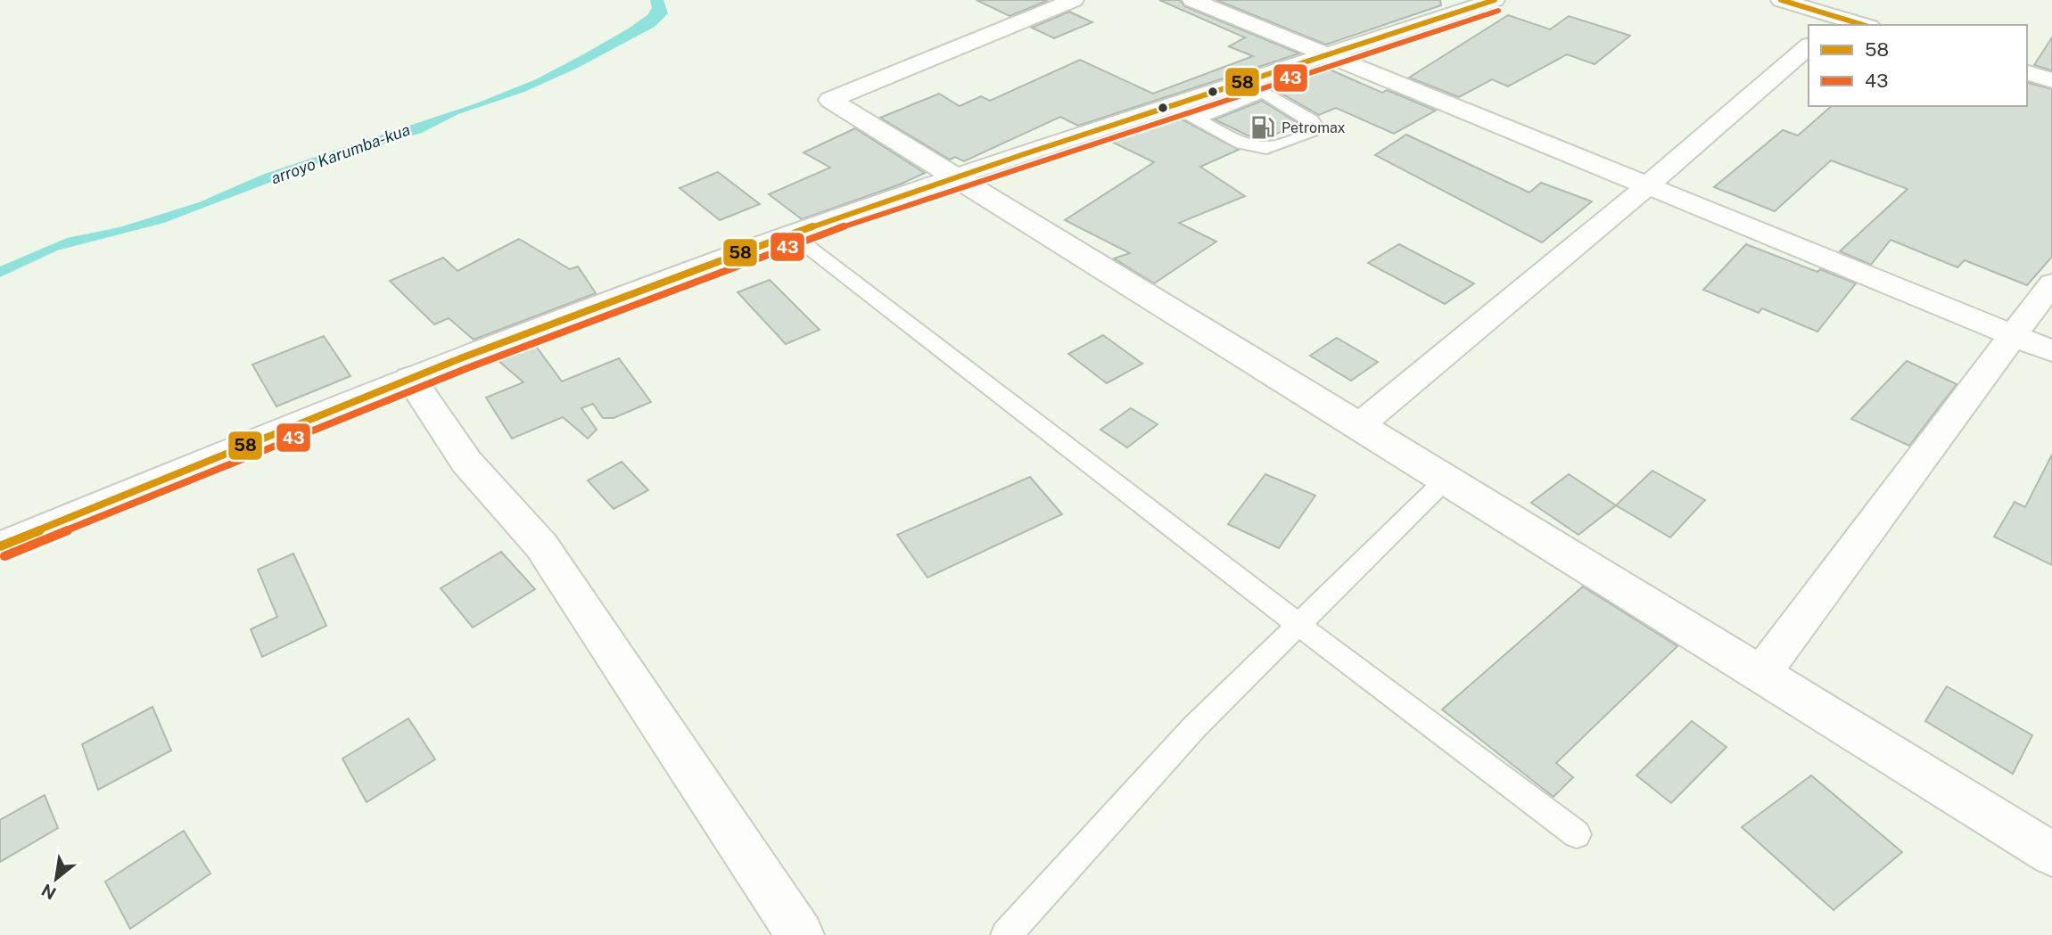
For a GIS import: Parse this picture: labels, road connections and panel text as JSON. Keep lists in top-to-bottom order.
{
  "water": ["arroyo Karumba-kua"],
  "places": {
    "fuel station": ["Petromax"]
  },
  "lines": ["transit line 58", "transit line 43"],
  "legend": ["58", "43"],
  "north": "bottom left"
}
